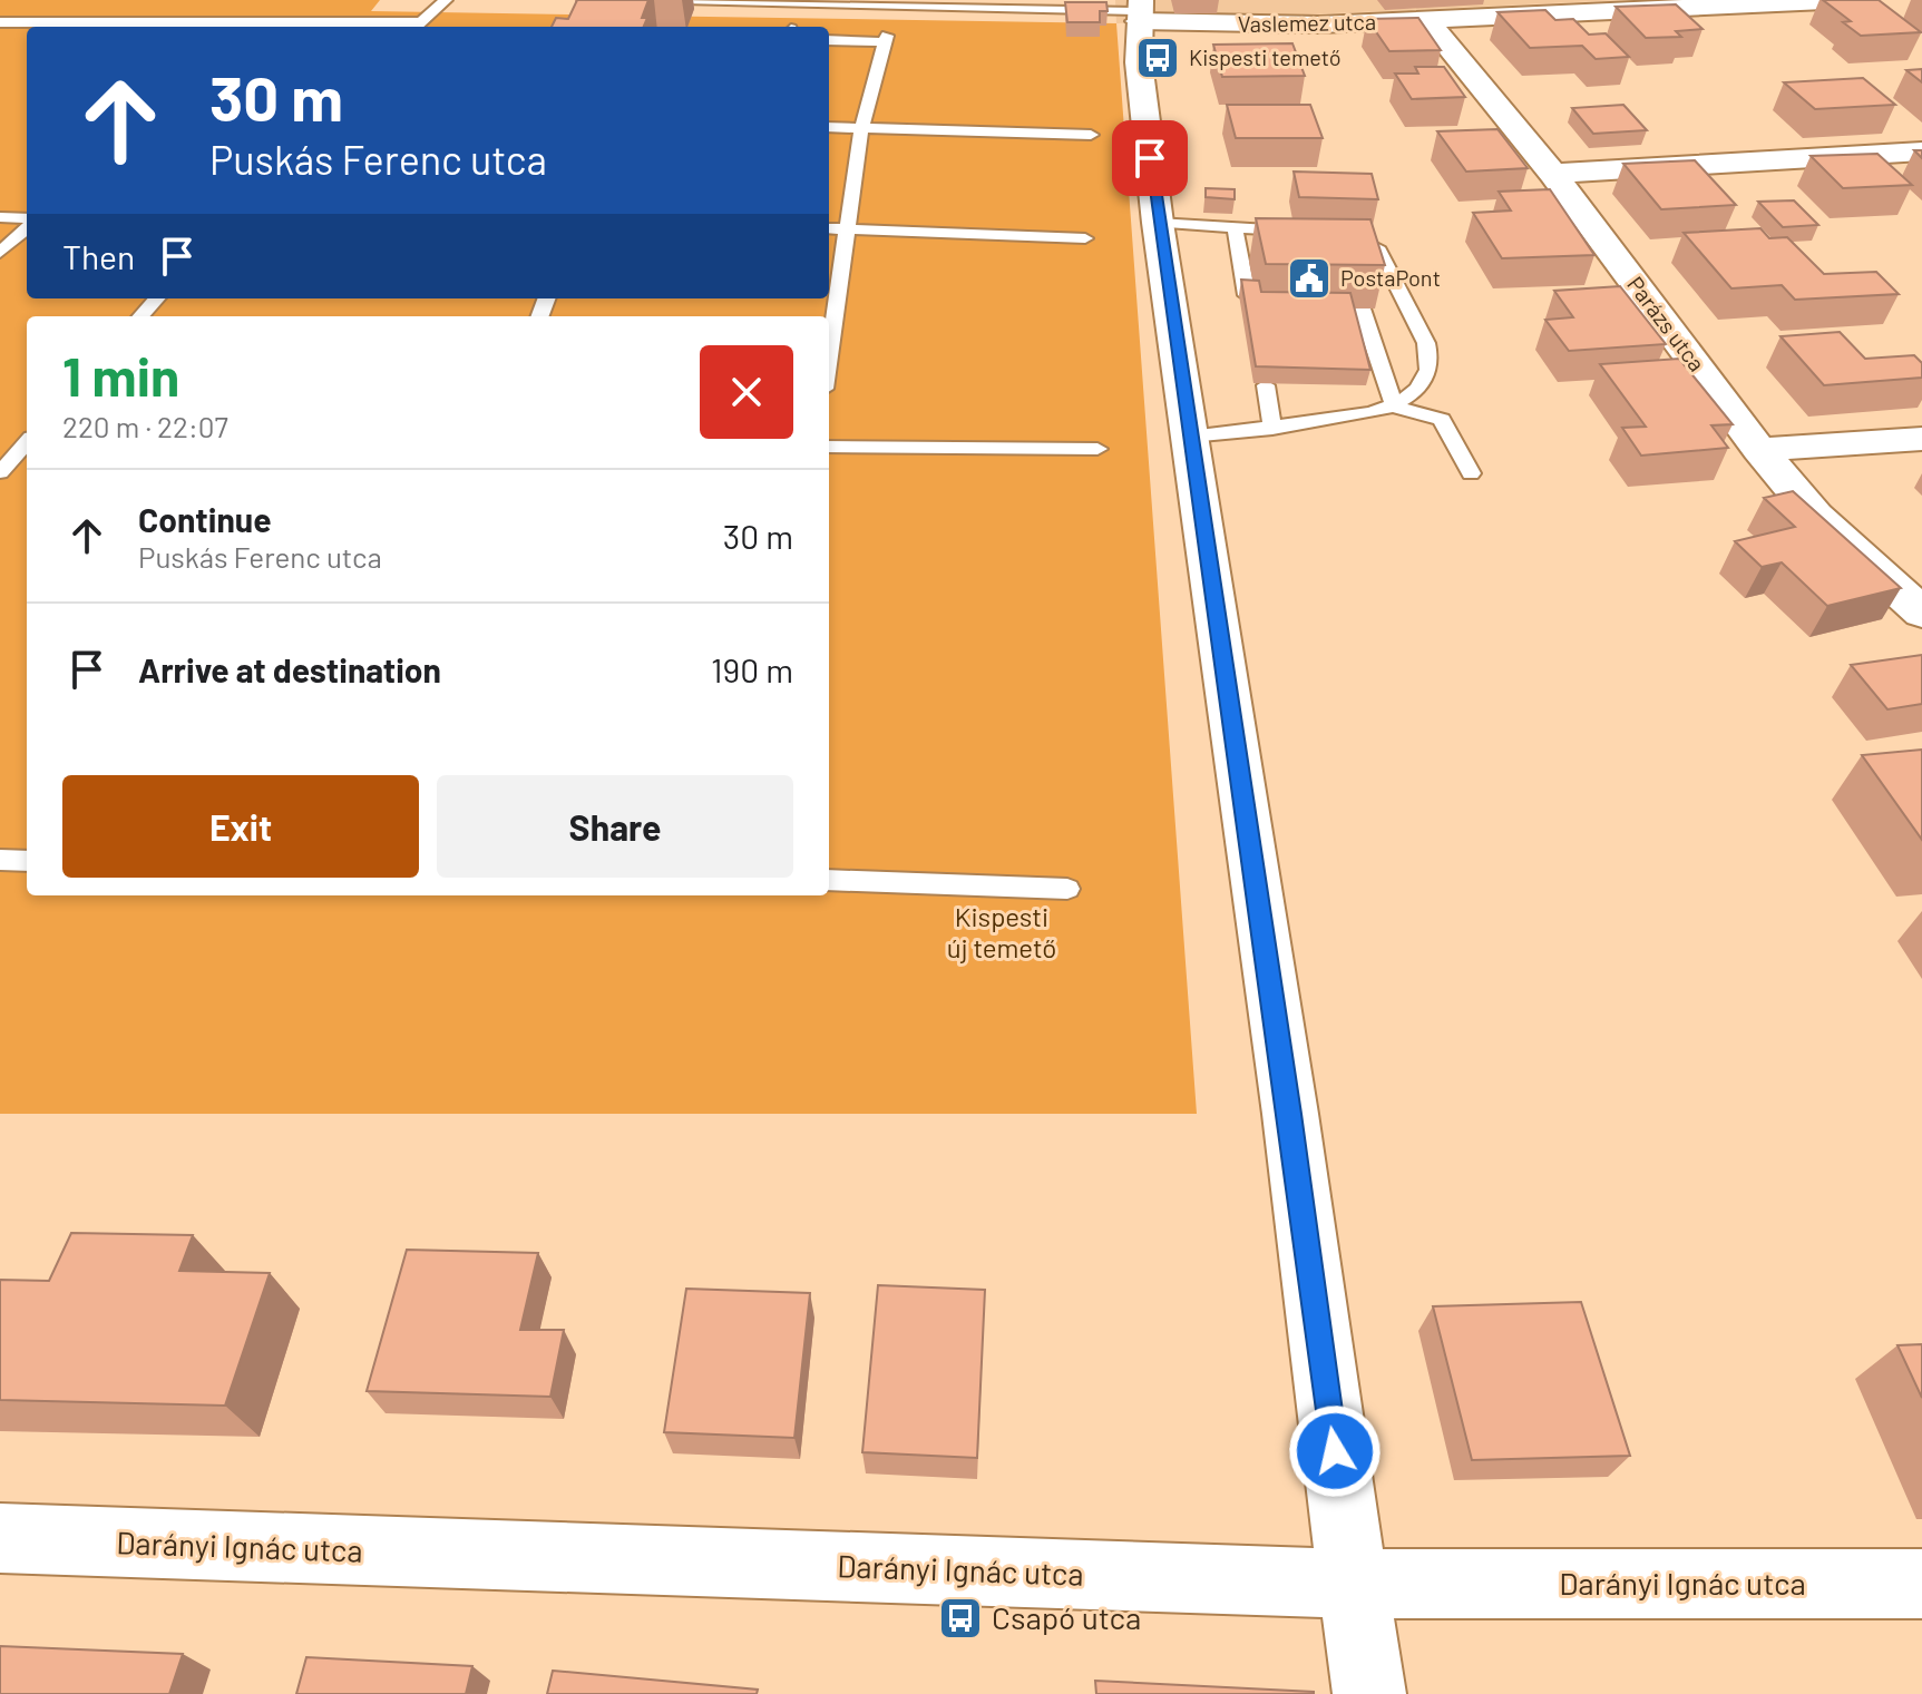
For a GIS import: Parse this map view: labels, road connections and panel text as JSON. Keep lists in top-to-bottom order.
{
  "streets": {
    "street": ["Vaslemez utca", "Parázs utca", "Darányi Ignác utca"]
  },
  "crossings": [
    ["Vaslemez utca", "Parázs utca"]
  ],
  "parks": ["Kispesti új temető"],
  "places": {
    "bus stop": ["Kispesti temető", "Csapó utca"],
    "public building": ["PostaPont"]
  },
  "page": {
    "turn": ["30 m", "Puskás Ferenc utca"],
    "then": "Then",
    "heading": ["1 min", "220 m · 22:07"],
    "list": [
      {
        "name": "Continue",
        "note": "Puskás Ferenc utca",
        "value": "30 m"
      },
      {
        "name": "Arrive at destination",
        "value": "190 m"
      }
    ],
    "buttons": ["Exit", "Share"]
  }
}
